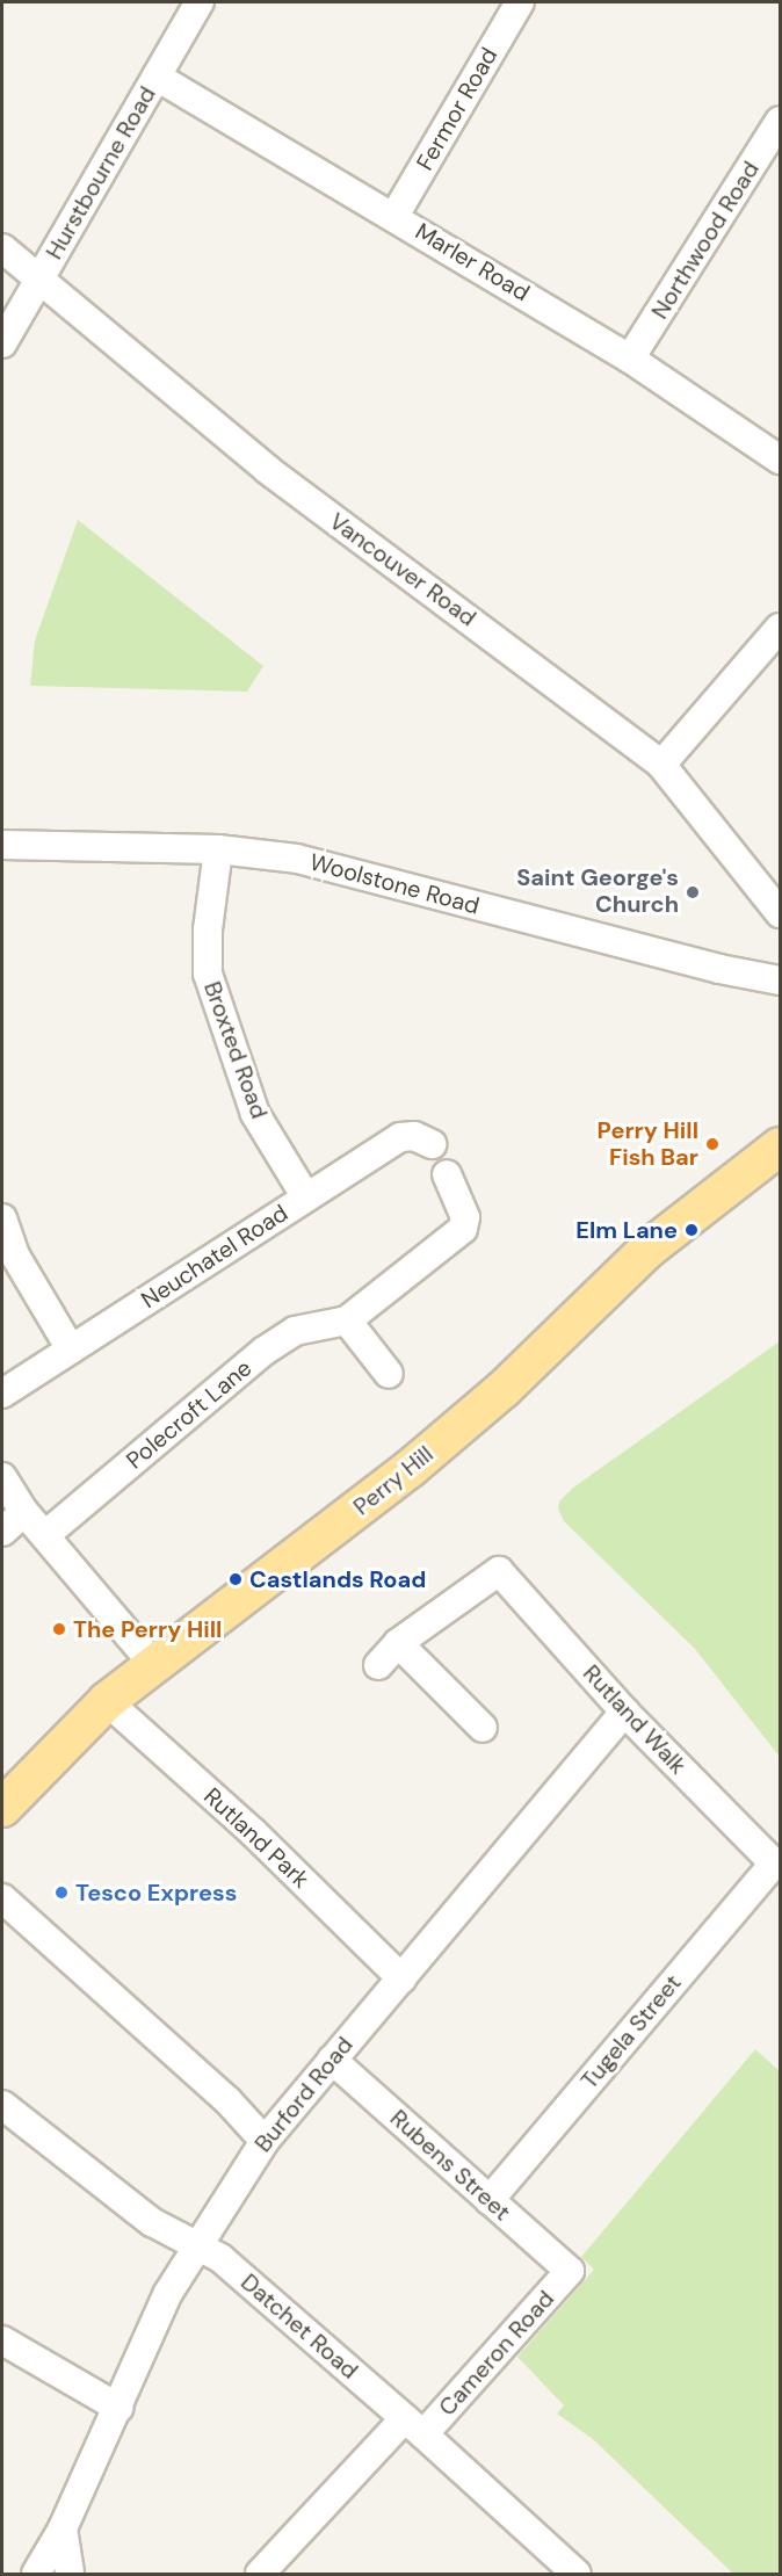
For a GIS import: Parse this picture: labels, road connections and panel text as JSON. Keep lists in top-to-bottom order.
{
  "streets": {
    "main road": ["Perry Hill"],
    "street": [
      "Fermor Road",
      "Hurstbourne Road",
      "Northwood Road",
      "Marler Road",
      "Vancouver Road",
      "Woolstone Road",
      "Broxted Road",
      "Neuchatel Road",
      "Polecroft Lane",
      "Rutland Walk",
      "Rutland Park",
      "Tugela Street",
      "Burford Road",
      "Rubens Street",
      "Datchet Road",
      "Cameron Road"
    ]
  },
  "crossings": [
    ["Fermor Road", "Marler Road"],
    ["Hurstbourne Road", "Marler Road"],
    ["Hurstbourne Road", "Vancouver Road"],
    ["Northwood Road", "Marler Road"],
    ["Woolstone Road", "Broxted Road"],
    ["Broxted Road", "Neuchatel Road"],
    ["Perry Hill", "Rutland Park"],
    ["Rutland Walk", "Tugela Street"],
    ["Rutland Walk", "Burford Road"],
    ["Rutland Park", "Burford Road"],
    ["Tugela Street", "Rubens Street"],
    ["Burford Road", "Rubens Street"],
    ["Burford Road", "Datchet Road"],
    ["Rubens Street", "Cameron Road"],
    ["Datchet Road", "Cameron Road"]
  ],
  "places": [
    "Saint George's Church",
    "Perry Hill Fish Bar",
    "Elm Lane",
    "Castlands Road",
    "The Perry Hill",
    "Tesco Express"
  ]
}
